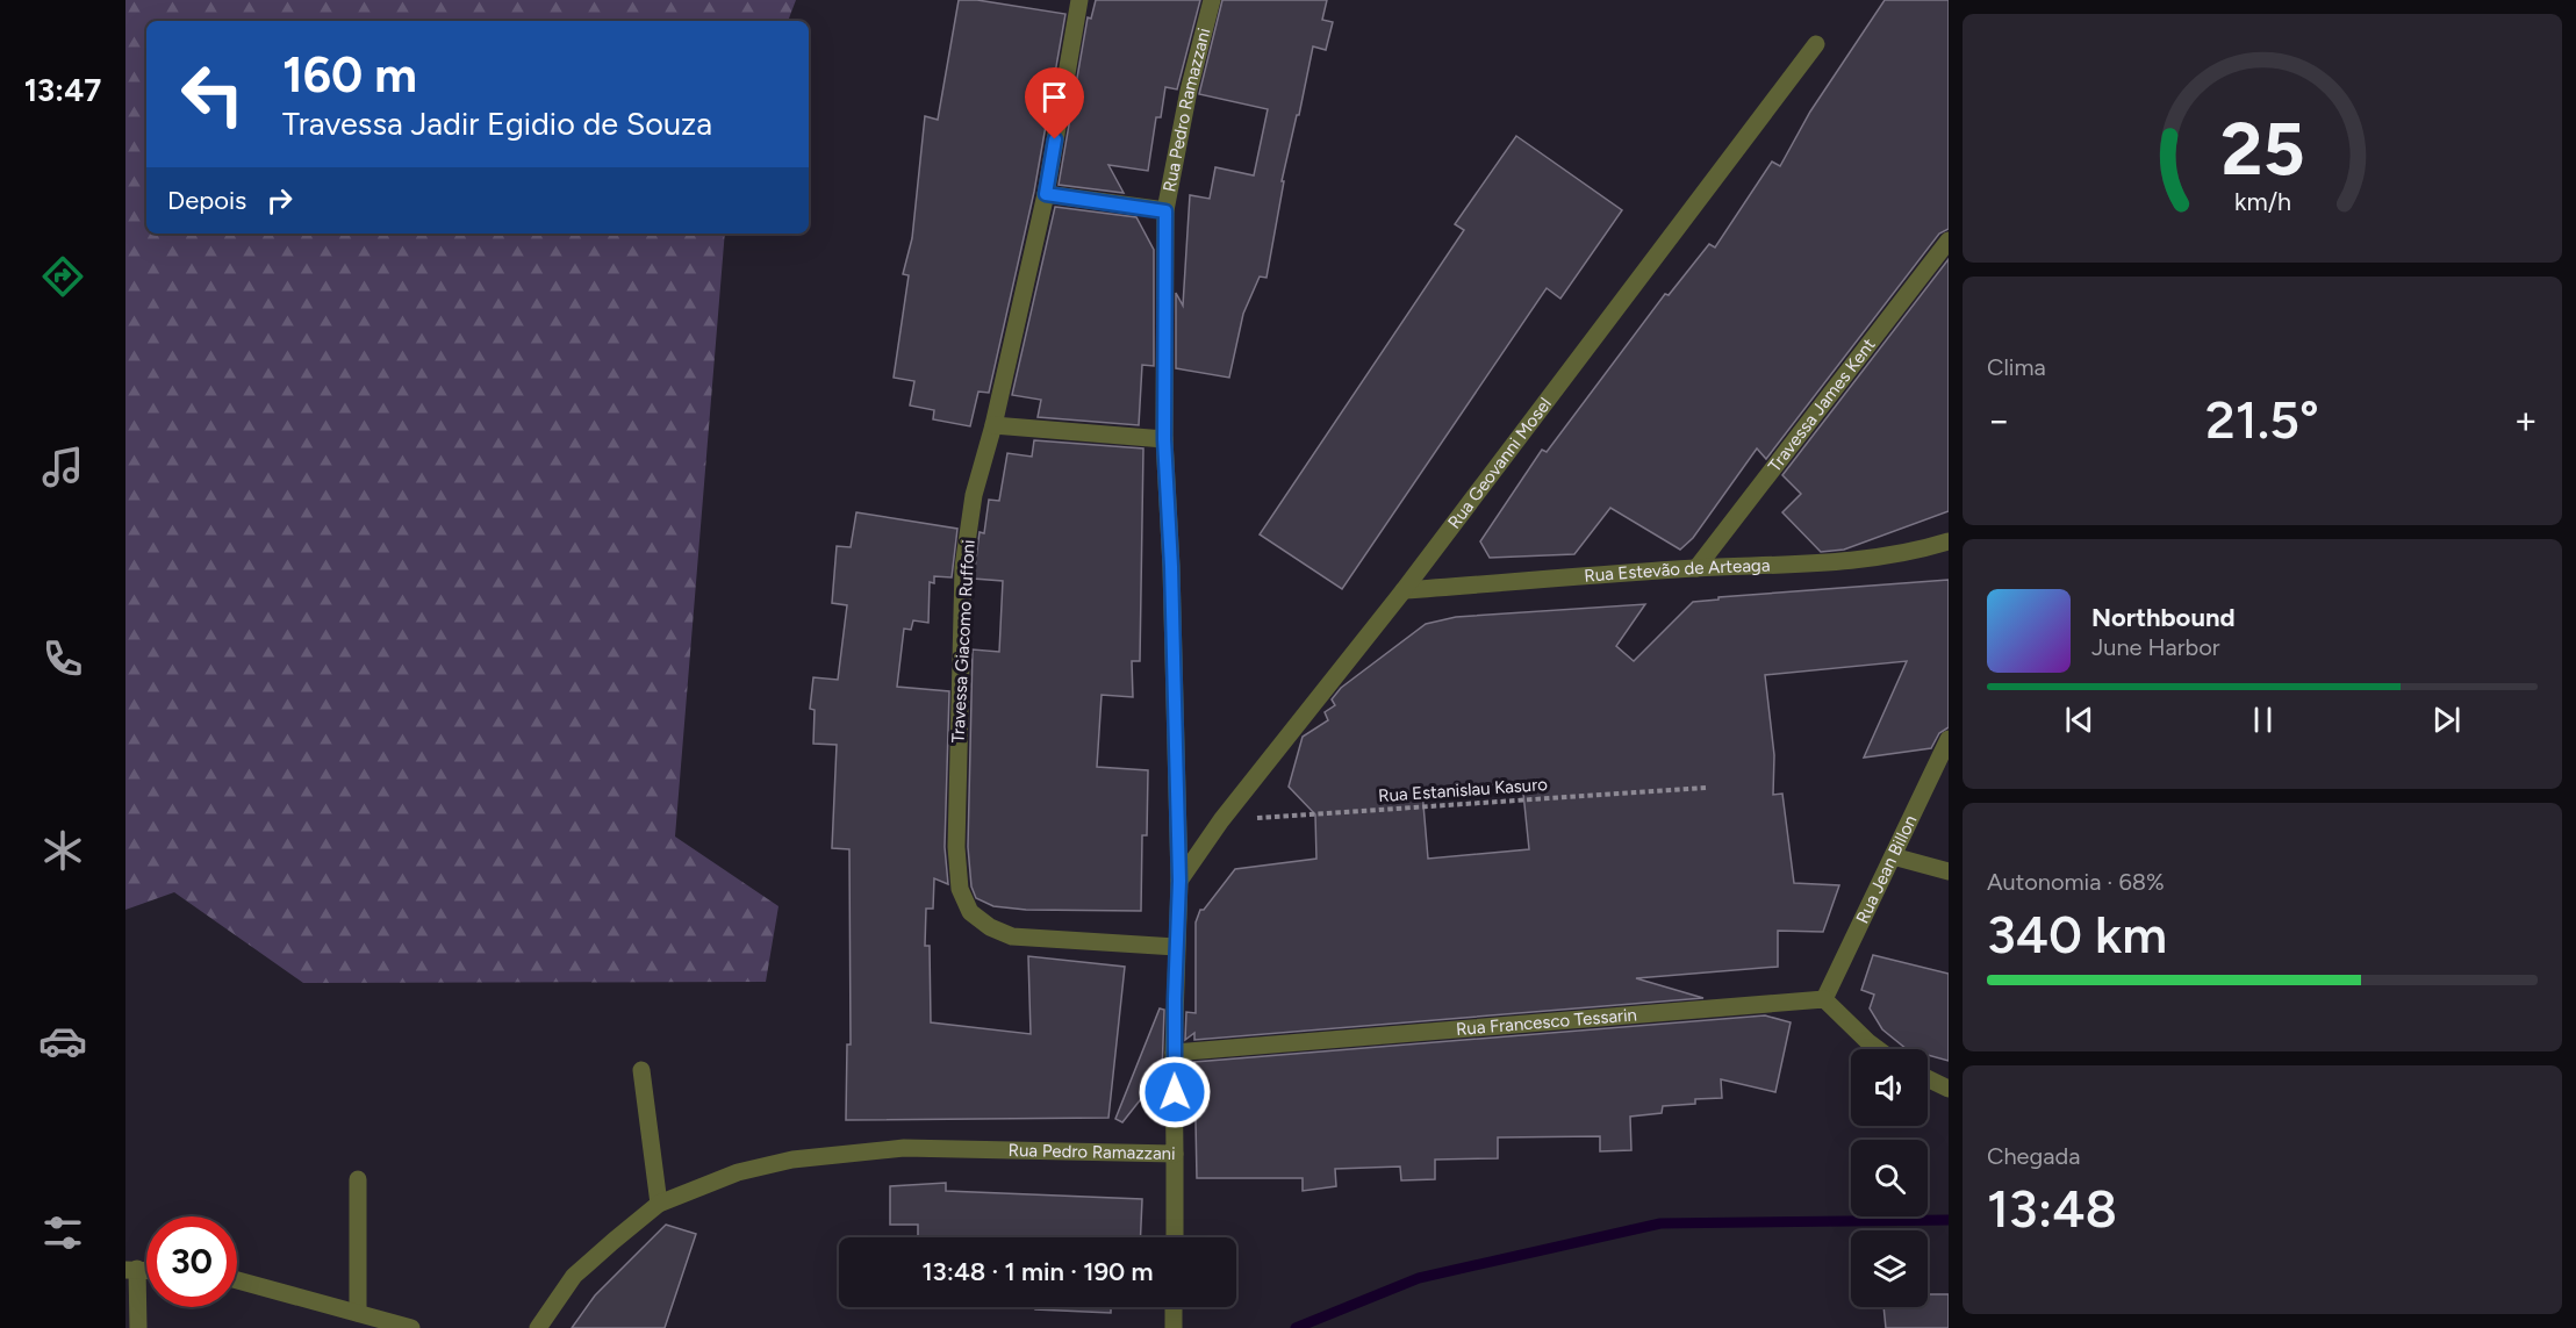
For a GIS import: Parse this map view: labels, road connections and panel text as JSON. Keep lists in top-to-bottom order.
{
  "streets": {
    "street": [
      "Rua Pedro Ramazzani",
      "Travessa James Kent",
      "Rua Geovanni Mosel",
      "Rua Estevão de Arteaga",
      "Travessa Giacomo Ruffoni",
      "Rua Jean Billon",
      "Rua Francesco Tessarin"
    ],
    "path": ["Rua Estanislau Kasuro"]
  },
  "crossings": [
    ["Rua Pedro Ramazzani", "Rua Geovanni Mosel"],
    ["Rua Pedro Ramazzani", "Travessa Giacomo Ruffoni"],
    ["Rua Pedro Ramazzani", "Rua Francesco Tessarin"],
    ["Travessa James Kent", "Rua Estevão de Arteaga"],
    ["Rua Geovanni Mosel", "Rua Estevão de Arteaga"],
    ["Rua Geovanni Mosel", "Rua Estanislau Kasuro"],
    ["Rua Jean Billon", "Rua Francesco Tessarin"]
  ],
  "page": {
    "tabs": "13:47",
    "turn": ["160 m", "Travessa Jadir Egidio de Souza"],
    "then": "Depois",
    "tile": [
      "Clima",
      ["Autonomia · 68%", "340 km"],
      ["Chegada", "13:48"]
    ],
    "heat": ["−", "21.5°", "+"],
    "song": ["Northbound", "June Harbor"],
    "limit": "30",
    "trip": "13:48 · 1 min · 190 m",
    "gauge": ["25", "km/h"]
  }
}
